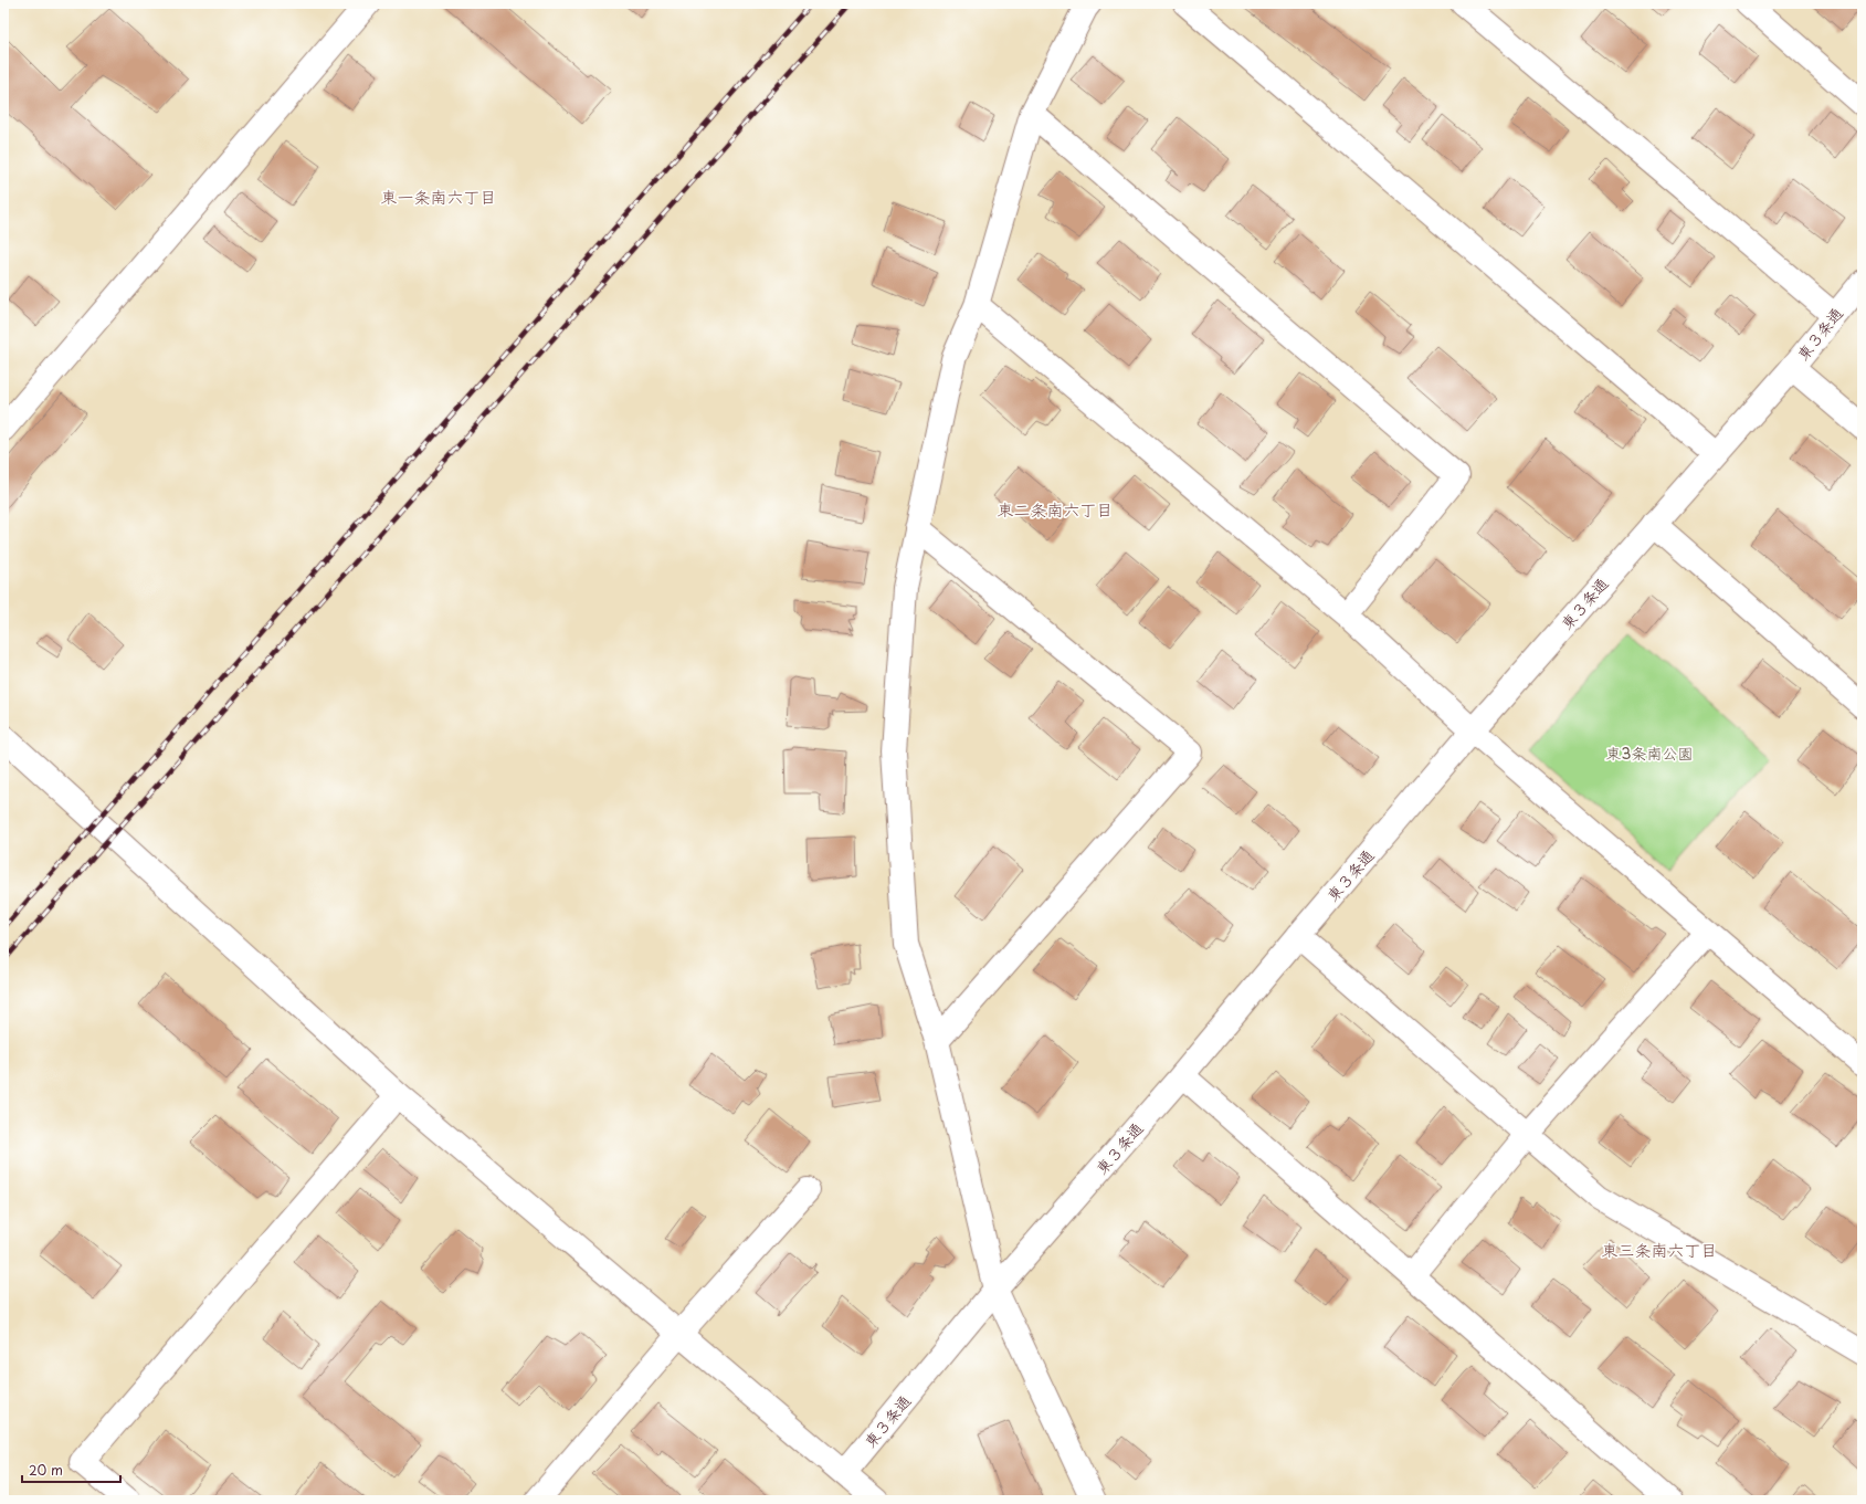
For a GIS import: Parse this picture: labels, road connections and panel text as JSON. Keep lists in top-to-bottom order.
{
  "streets": {
    "street": ["東３条通"]
  },
  "districts": ["東一条南六丁目", "東二条南六丁目", "東三条南六丁目"],
  "parks": ["東3条南公園"],
  "scale_bar": "20 m"
}
